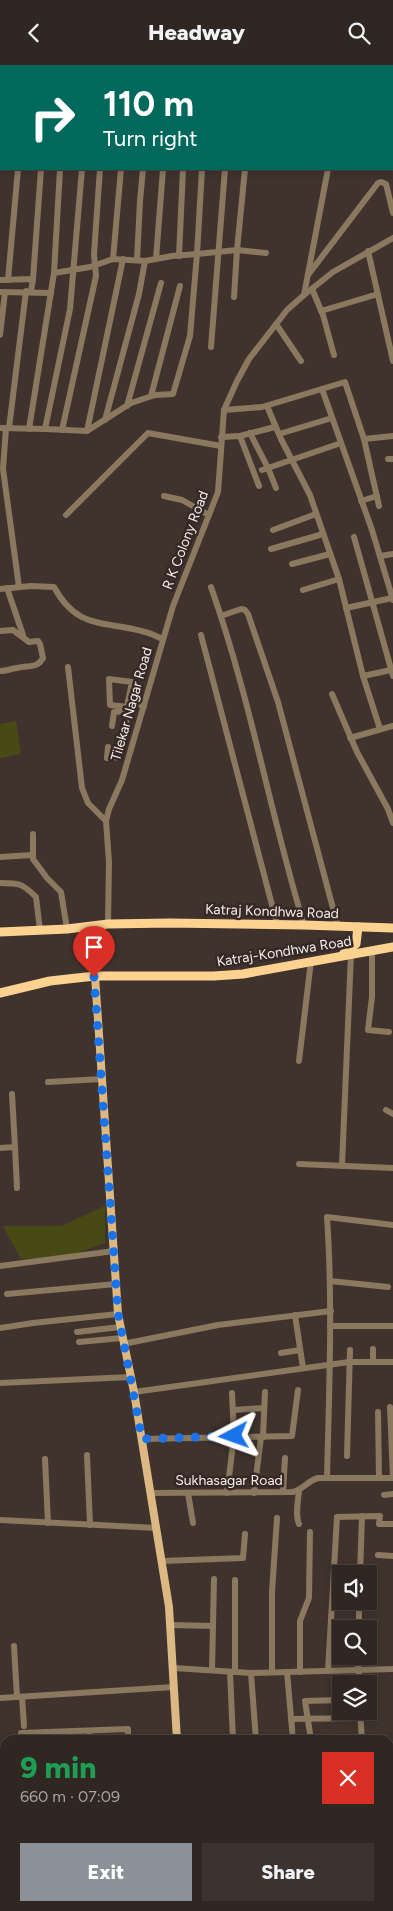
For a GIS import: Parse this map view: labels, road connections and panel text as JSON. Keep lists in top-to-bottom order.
{
  "streets": {
    "highway": ["Katraj Kondhwa Road", "Katraj-Kondhwa Road"],
    "street": ["R K Colony Road", "Tilekar Nagar Road", "Sukhasagar Road"]
  },
  "crossings": [
    ["R K Colony Road", "Tilekar Nagar Road"],
    ["Tilekar Nagar Road", "Katraj Kondhwa Road"]
  ],
  "page": {
    "header": "Headway",
    "turn": ["110 m", "Turn right"],
    "heading": ["9 min", "660 m · 07:09"],
    "buttons": ["Exit", "Share"]
  }
}
